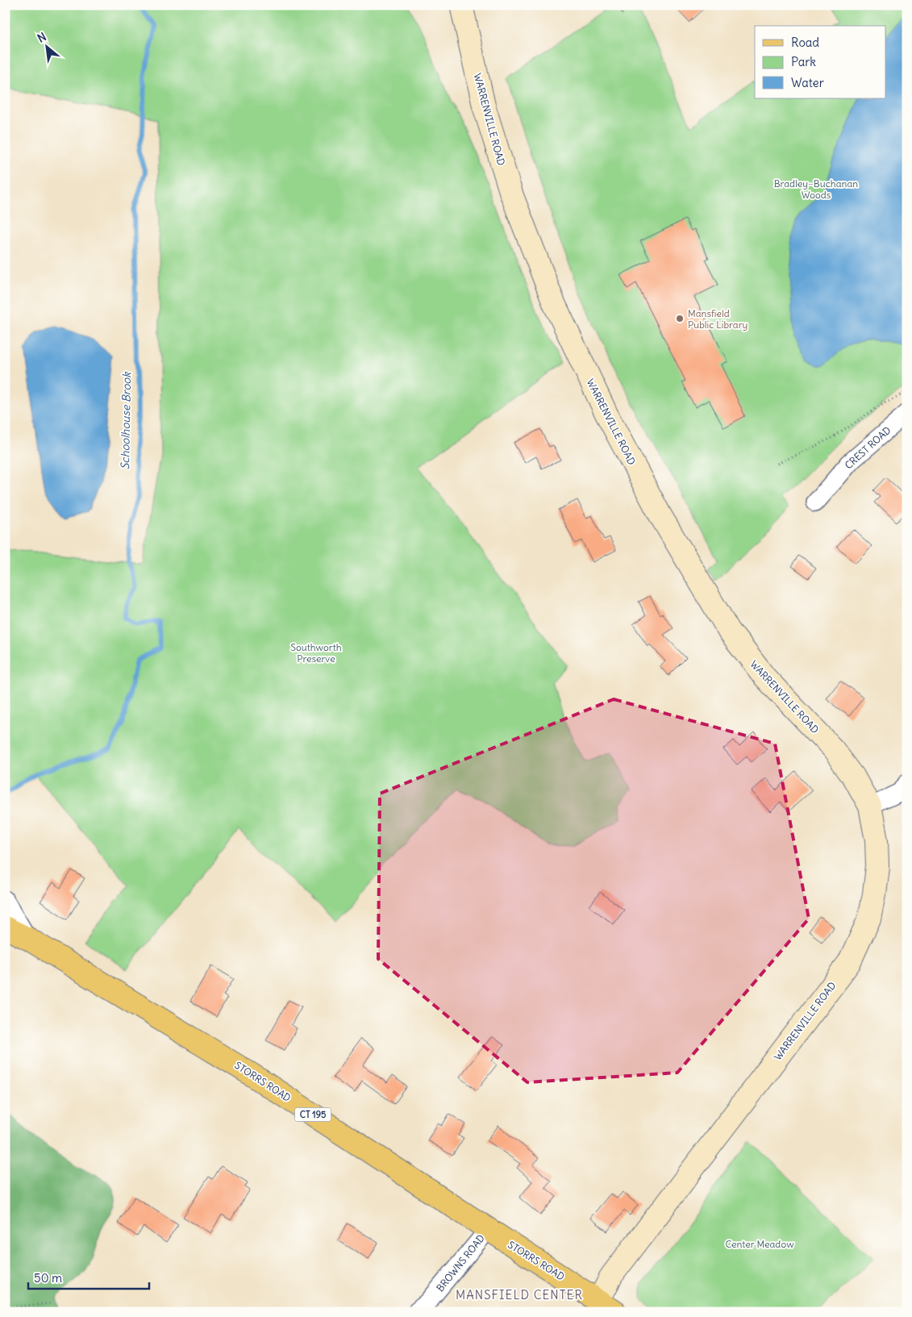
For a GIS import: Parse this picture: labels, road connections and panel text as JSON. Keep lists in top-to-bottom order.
{
  "streets": {
    "main road": ["WARRENVILLE ROAD", "STORRS ROAD", "CT 195"],
    "street": ["CREST ROAD", "BROWNS ROAD"]
  },
  "crossings": [
    ["WARRENVILLE ROAD", "STORRS ROAD"],
    ["STORRS ROAD", "BROWNS ROAD"]
  ],
  "districts": ["MANSFIELD CENTER"],
  "water": ["Schoolhouse Brook"],
  "parks": ["Bradley–Buchanan Woods", "Southworth Preserve", "Center Meadow"],
  "places": ["Mansfield Public Library"],
  "legend": ["Road", "Park", "Water"],
  "scale_bar": "50 m",
  "north": "top left"
}
